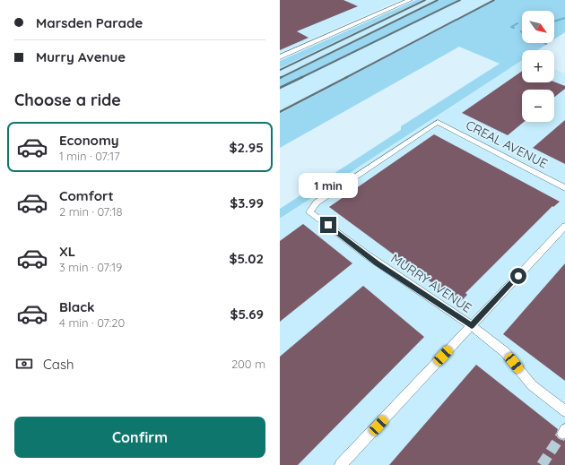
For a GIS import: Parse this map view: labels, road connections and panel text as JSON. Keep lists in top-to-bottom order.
{
  "streets": {
    "street": ["CREAL AVENUE", "MURRY AVENUE"]
  },
  "crossings": [
    ["CREAL AVENUE", "MURRY AVENUE"]
  ],
  "north": "bottom right",
  "page": {
    "banner": ["Marsden Parade", "Murry Avenue"],
    "map_buttons": ["+", "−"],
    "heading": "Choose a ride",
    "list": [
      {
        "name": "Economy",
        "note": "1 min · 07:17",
        "value": "$2.95"
      },
      {
        "name": "Comfort",
        "note": "2 min · 07:18",
        "value": "$3.99"
      },
      {
        "name": "XL",
        "note": "3 min · 07:19",
        "value": "$5.02"
      },
      {
        "name": "Black",
        "note": "4 min · 07:20",
        "value": "$5.69"
      }
    ],
    "bubble": "1 min",
    "pay": ["Cash", "200 m"],
    "buttons": "Confirm"
  }
}
